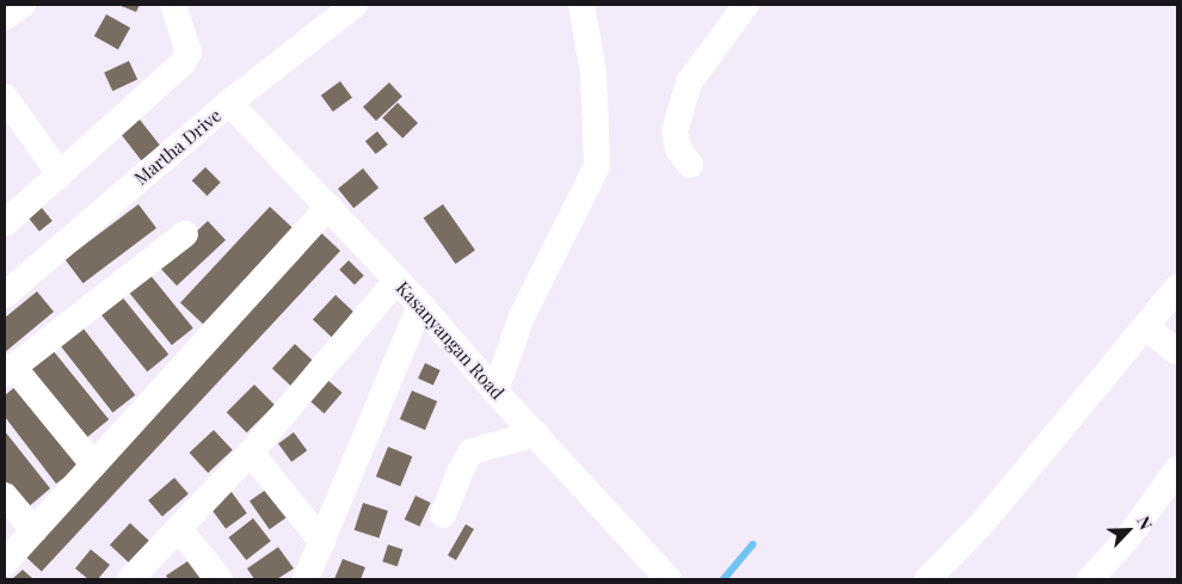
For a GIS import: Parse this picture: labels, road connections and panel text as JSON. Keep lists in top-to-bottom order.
{
  "streets": {
    "street": ["Martha Drive", "Kasanyangan Road"]
  },
  "crossings": [
    ["Martha Drive", "Kasanyangan Road"]
  ],
  "north": "top right"
}
